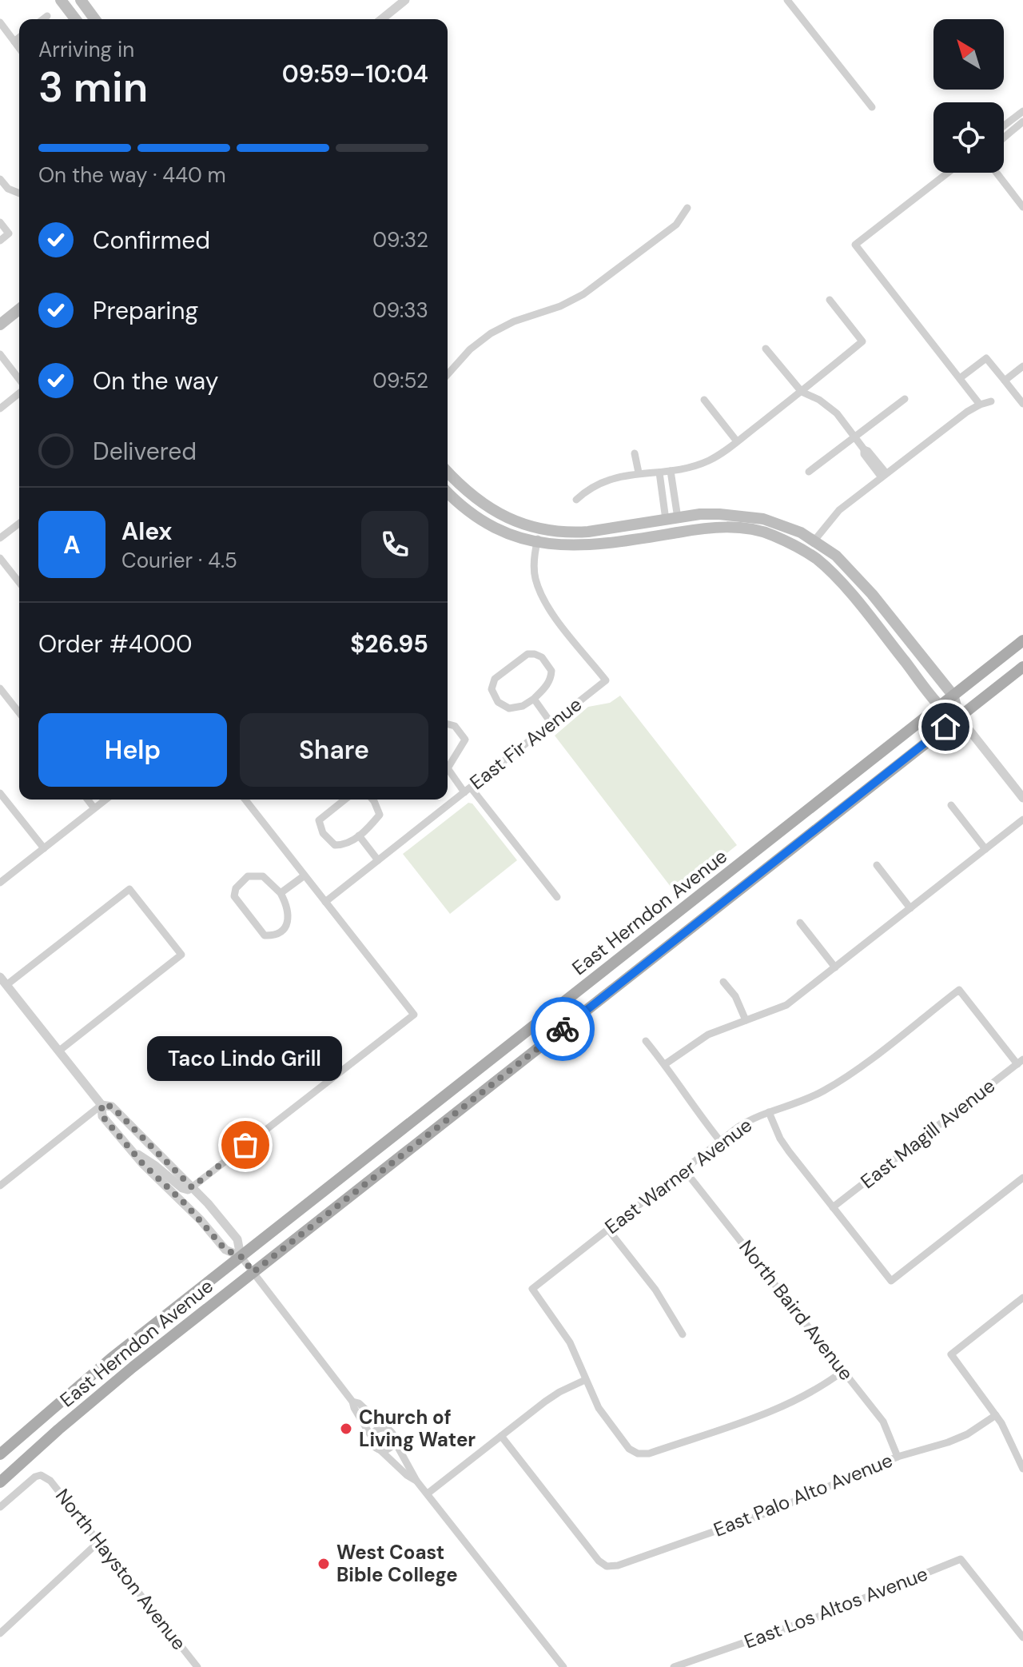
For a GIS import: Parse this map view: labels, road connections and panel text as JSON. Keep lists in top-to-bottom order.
{
  "streets": {
    "main road": ["East Herndon Avenue"],
    "street": [
      "East Fir Avenue",
      "East Magill Avenue",
      "East Warner Avenue",
      "North Baird Avenue",
      "East Palo Alto Avenue",
      "North Hayston Avenue",
      "East Los Altos Avenue"
    ]
  },
  "crossings": [
    ["East Magill Avenue", "East Warner Avenue"],
    ["East Warner Avenue", "North Baird Avenue"],
    ["North Baird Avenue", "East Palo Alto Avenue"]
  ],
  "places": ["Taco Lindo Grill", "Church of Living Water", "West Coast Bible College"],
  "north": "top left",
  "page": {
    "heading": ["3 min", "Arriving in", "09:59–10:04"],
    "panel": [
      "Alex",
      "Courier · 4.5",
      "Order #4000",
      "$26.95"
    ],
    "bar": "On the way · 440 m",
    "list": [
      ["Confirmed", "09:32"],
      ["Preparing", "09:33"],
      ["On the way", "09:52"],
      "Delivered"
    ],
    "round": "A",
    "buttons": ["Help", "Share"],
    "bubble": "Taco Lindo Grill"
  }
}
